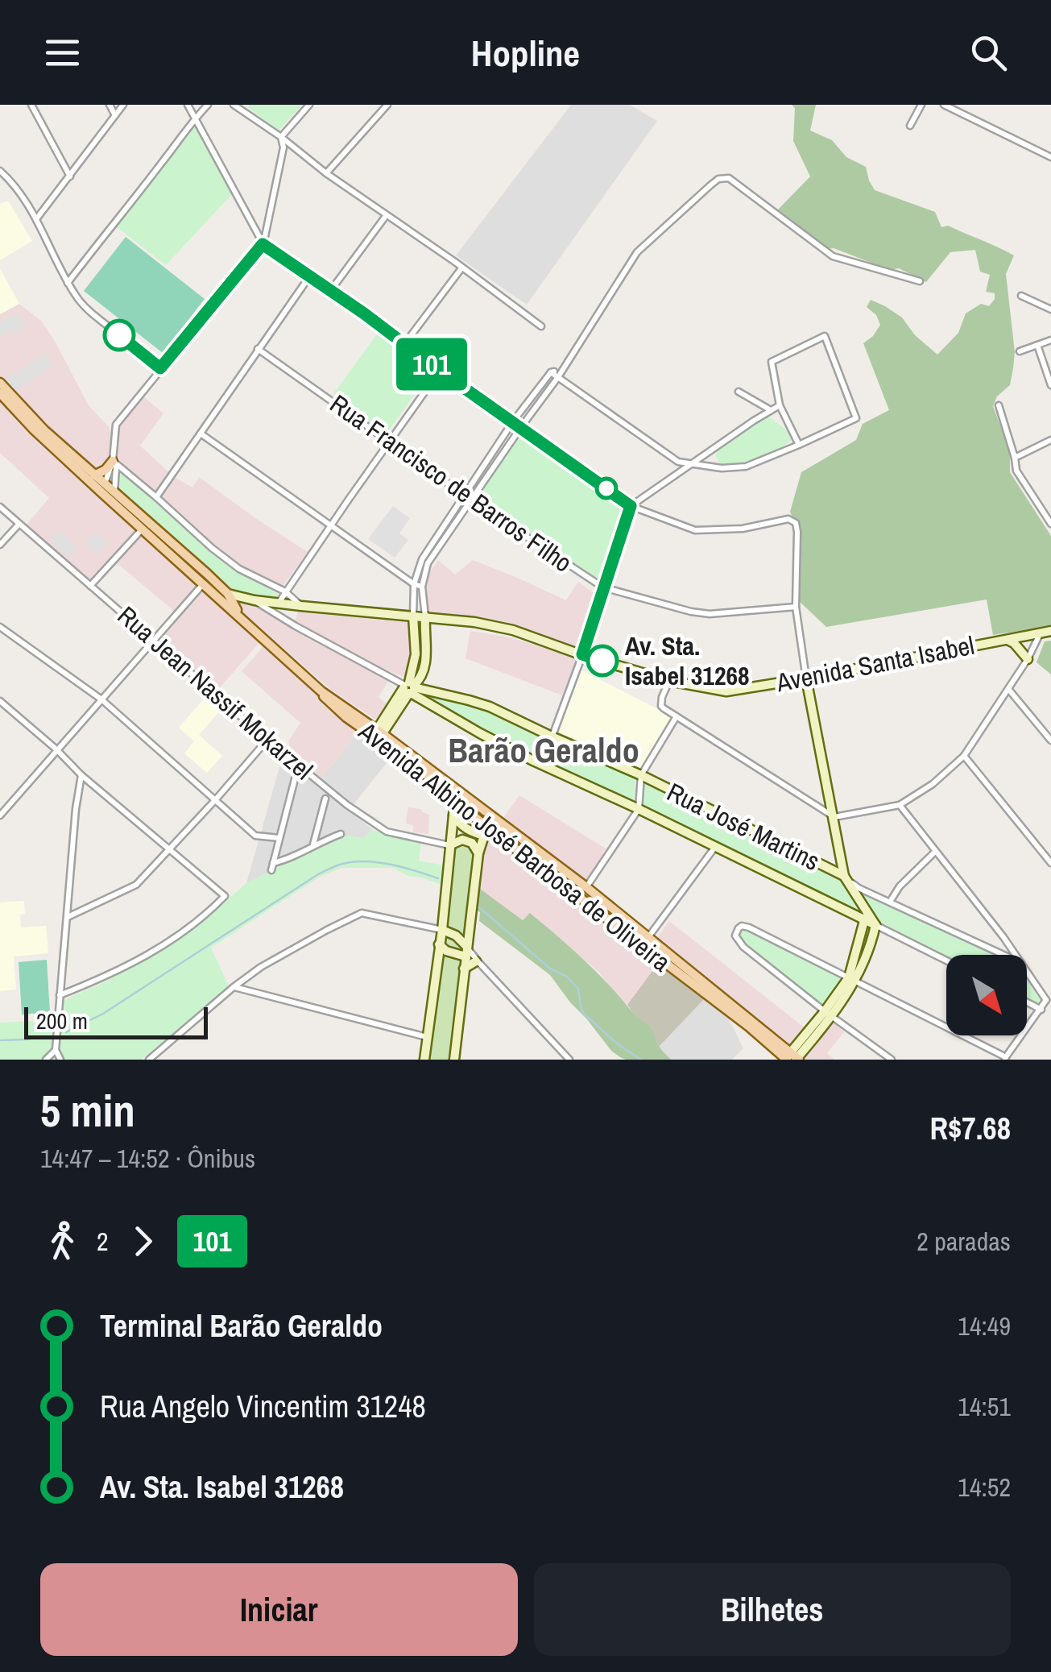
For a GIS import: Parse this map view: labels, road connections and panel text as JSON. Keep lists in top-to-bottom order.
{
  "streets": {
    "main road": ["Avenida Albino José Barbosa de Oliveira"],
    "street": [
      "Rua Francisco de Barros Filho",
      "Avenida Santa Isabel",
      "Rua Jean Nassif Mokarzel",
      "Rua José Martins"
    ]
  },
  "crossings": [
    ["Avenida Santa Isabel", "Rua José Martins"],
    ["Avenida Santa Isabel", "Avenida Albino José Barbosa de Oliveira"]
  ],
  "districts": ["Barão Geraldo"],
  "places": ["Av. Sta. Isabel 31268"],
  "lines": ["bus line 101"],
  "scale_bar": "200 m",
  "north": "bottom right",
  "page": {
    "header": "Hopline",
    "on_map": "101",
    "scale": "200 m",
    "heading": ["5 min", "14:47 – 14:52 · Ônibus", "R$7.68"],
    "legs": ["2", "101", "2 paradas"],
    "list": [
      {
        "name": "Terminal Barão Geraldo",
        "value": "14:49"
      },
      {
        "name": "Rua Angelo Vincentim 31248",
        "value": "14:51"
      },
      {
        "name": "Av. Sta. Isabel 31268",
        "value": "14:52"
      }
    ],
    "buttons": ["Iniciar", "Bilhetes"]
  }
}
